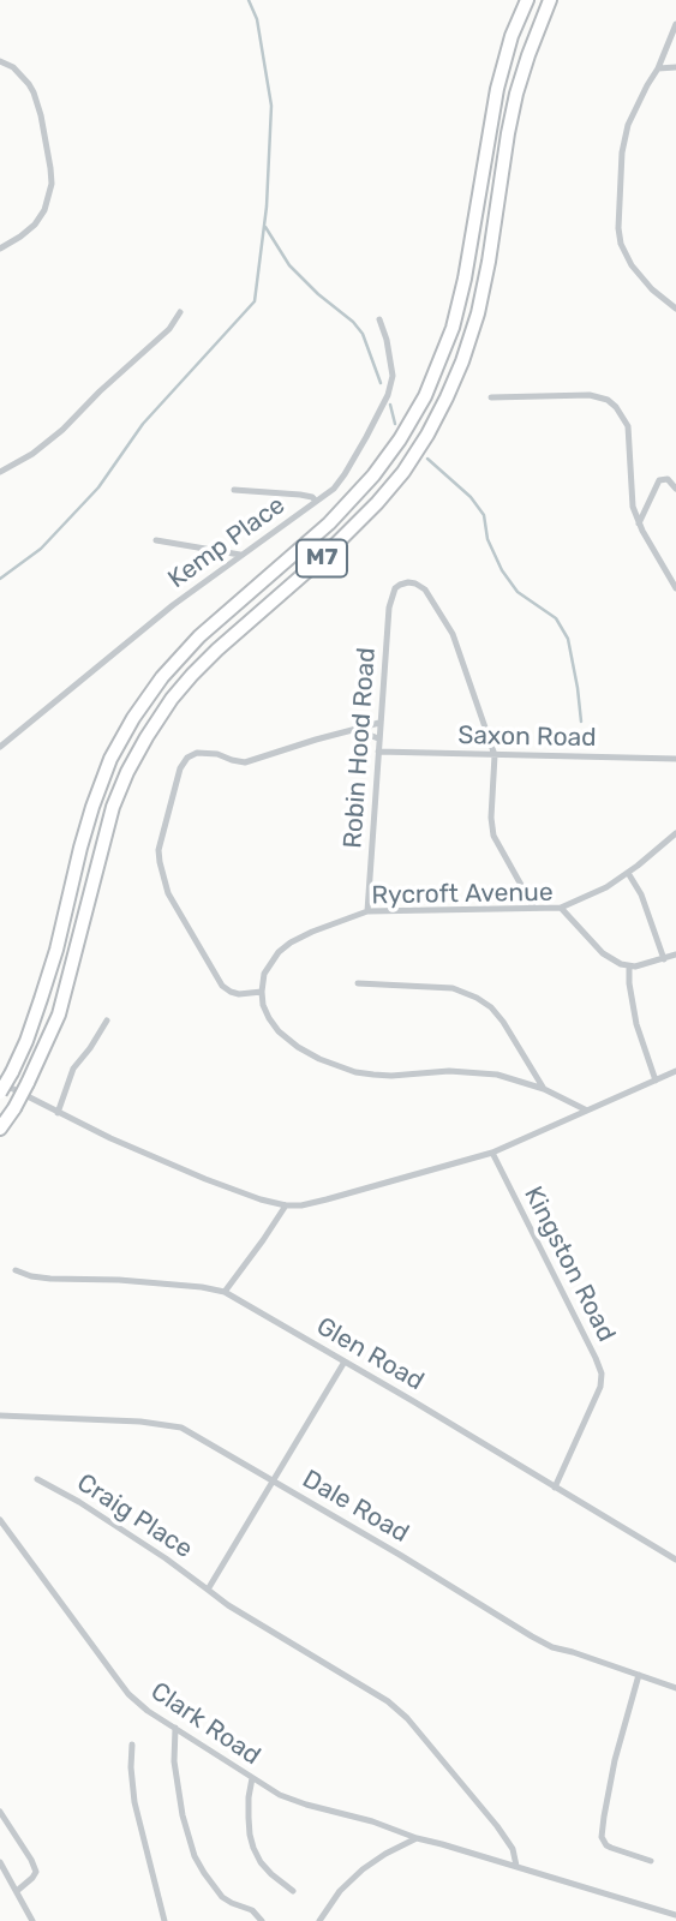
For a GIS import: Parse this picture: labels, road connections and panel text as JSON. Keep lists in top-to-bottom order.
{
  "streets": {
    "highway": ["M7"],
    "street": [
      "Kemp Place",
      "Saxon Road",
      "Robin Hood Road",
      "Rycroft Avenue",
      "Kingston Road",
      "Glen Road",
      "Dale Road",
      "Craig Place",
      "Clark Road"
    ]
  },
  "crossings": [
    ["Saxon Road", "Robin Hood Road"],
    ["Robin Hood Road", "Rycroft Avenue"],
    ["Kingston Road", "Glen Road"],
    ["Craig Place", "Clark Road"]
  ]
}
